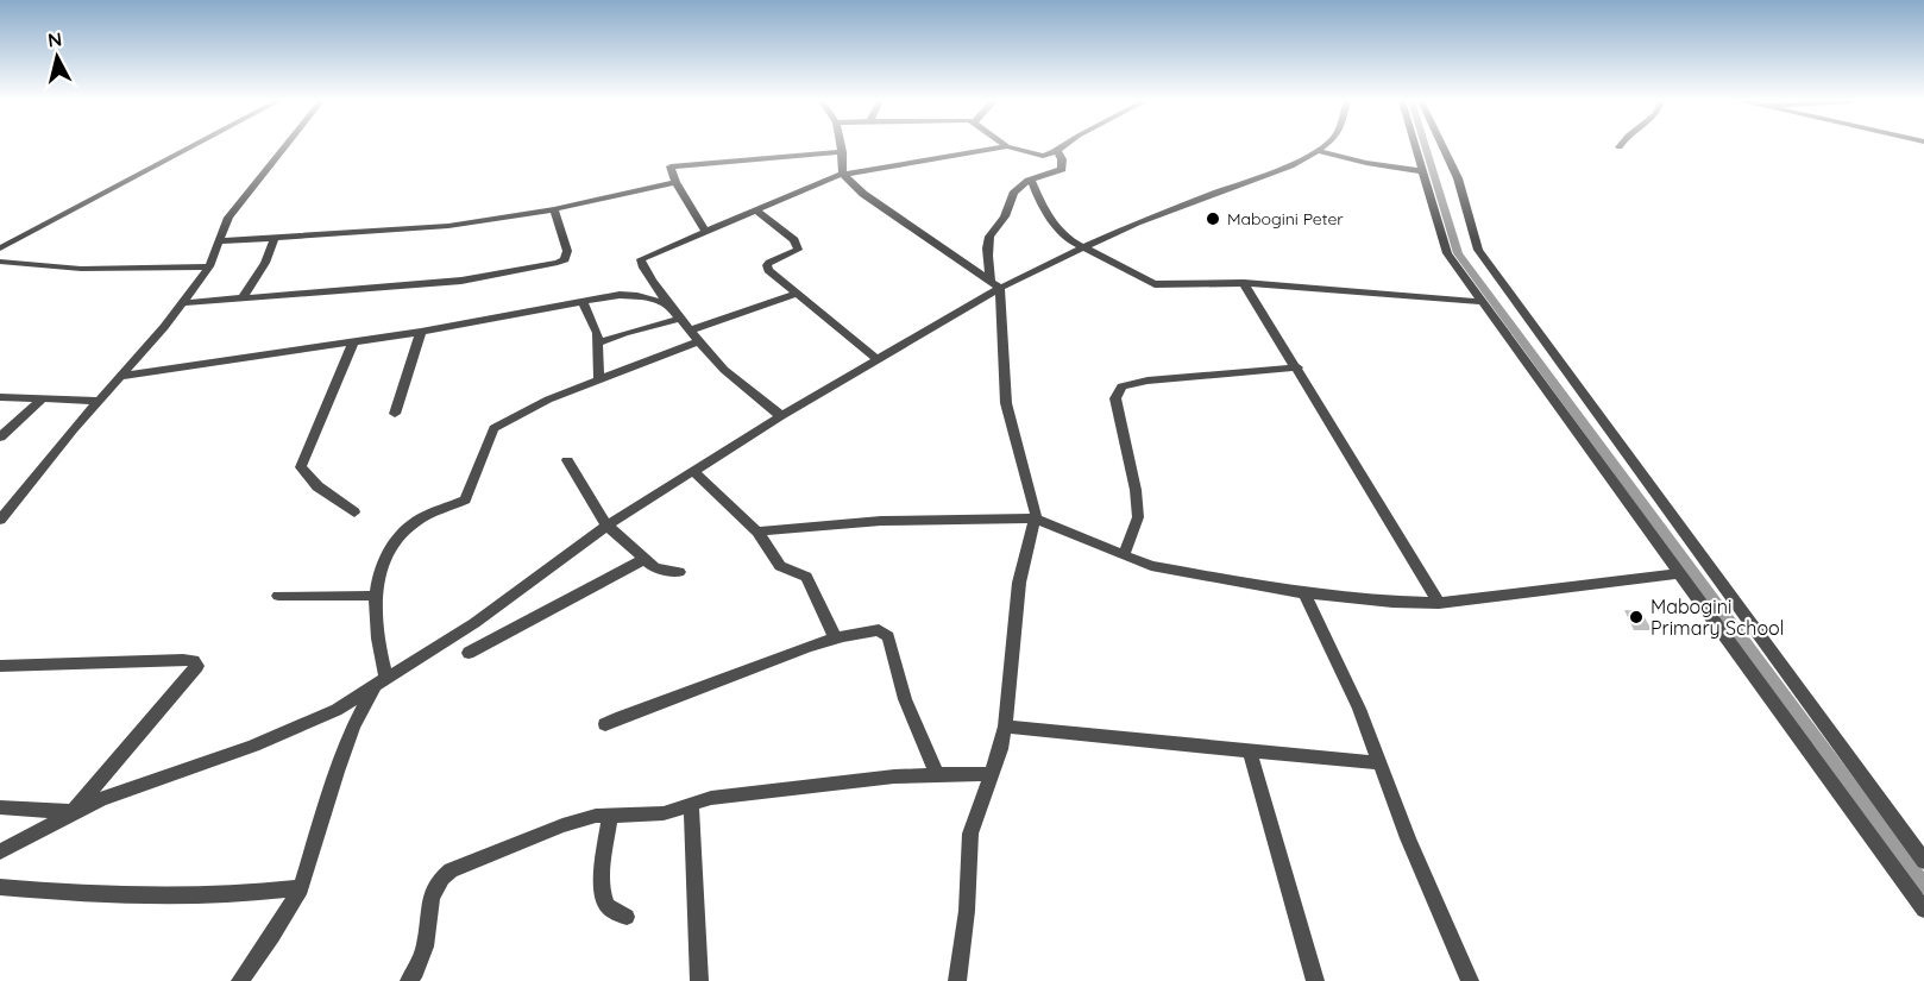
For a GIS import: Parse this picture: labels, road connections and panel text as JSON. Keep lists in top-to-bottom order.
{
  "places": ["Mabogini Peter", "Mabogini Primary School"],
  "north": "top"
}
